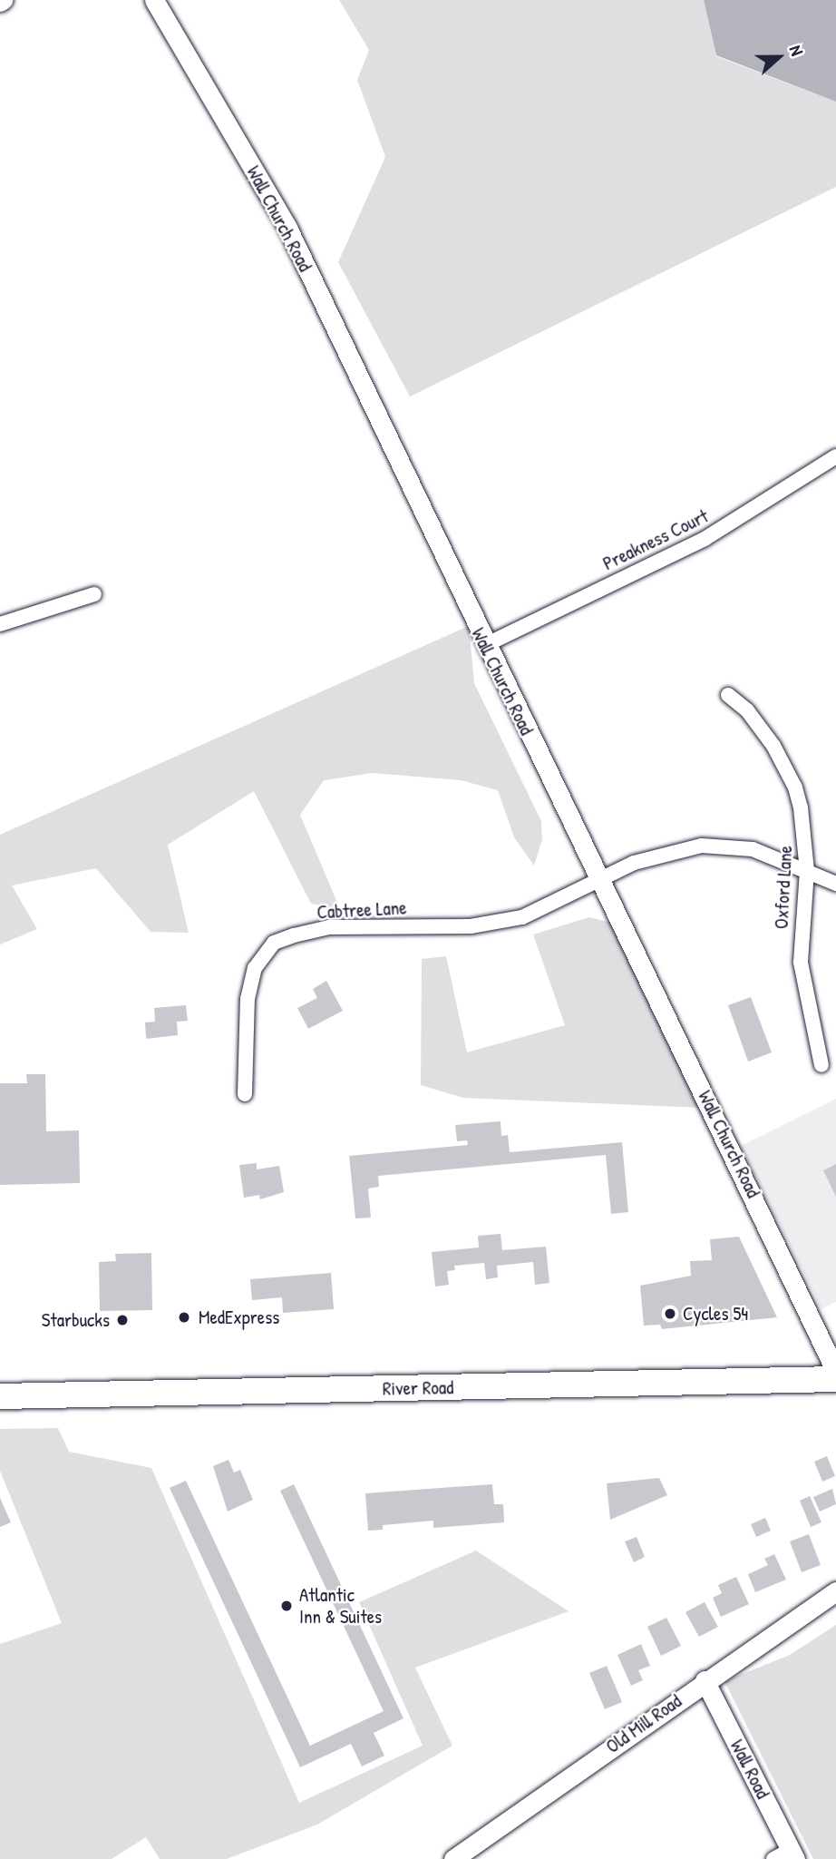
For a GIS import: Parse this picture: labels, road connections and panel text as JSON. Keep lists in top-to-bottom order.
{
  "streets": {
    "highway": ["River Road"],
    "street": [
      "Wall Church Road",
      "Preakness Court",
      "Oxford Lane",
      "Cabtree Lane",
      "Old Mill Road",
      "Wall Road"
    ]
  },
  "crossings": [
    ["Wall Church Road", "Preakness Court"],
    ["Wall Church Road", "Cabtree Lane"],
    ["Oxford Lane", "Cabtree Lane"],
    ["Old Mill Road", "Wall Road"]
  ],
  "places": [
    "Cycles 54",
    "MedExpress",
    "Starbucks",
    "Atlantic Inn & Suites"
  ],
  "north": "right"
}
